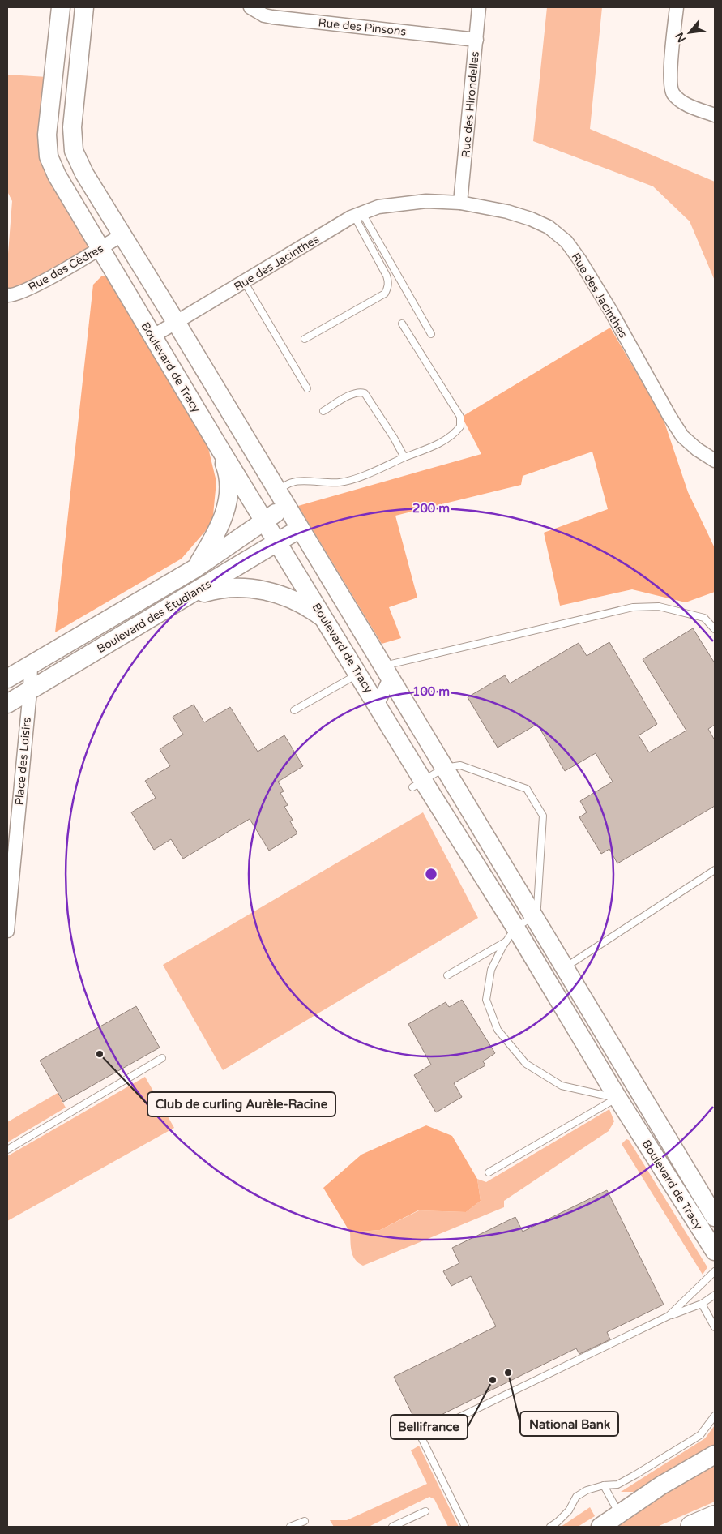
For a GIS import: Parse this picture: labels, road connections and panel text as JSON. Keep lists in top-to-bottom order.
{
  "streets": {
    "street": [
      "Rue des Pinsons",
      "Rue des Hirondelles",
      "Rue des Jacinthes",
      "Rue des Cèdres",
      "Boulevard de Tracy",
      "Boulevard des Étudiants",
      "Place des Loisirs"
    ]
  },
  "crossings": [
    ["Rue des Pinsons", "Rue des Hirondelles"],
    ["Rue des Hirondelles", "Rue des Jacinthes"],
    ["Rue des Jacinthes", "Boulevard de Tracy"],
    ["Rue des Cèdres", "Boulevard de Tracy"],
    ["Boulevard de Tracy", "Boulevard des Étudiants"],
    ["Boulevard des Étudiants", "Place des Loisirs"]
  ],
  "places": ["Club de curling Aurèle-Racine", "National Bank", "Bellifrance"],
  "north": "bottom left",
  "rings": ["200 m", "100 m"]
}
